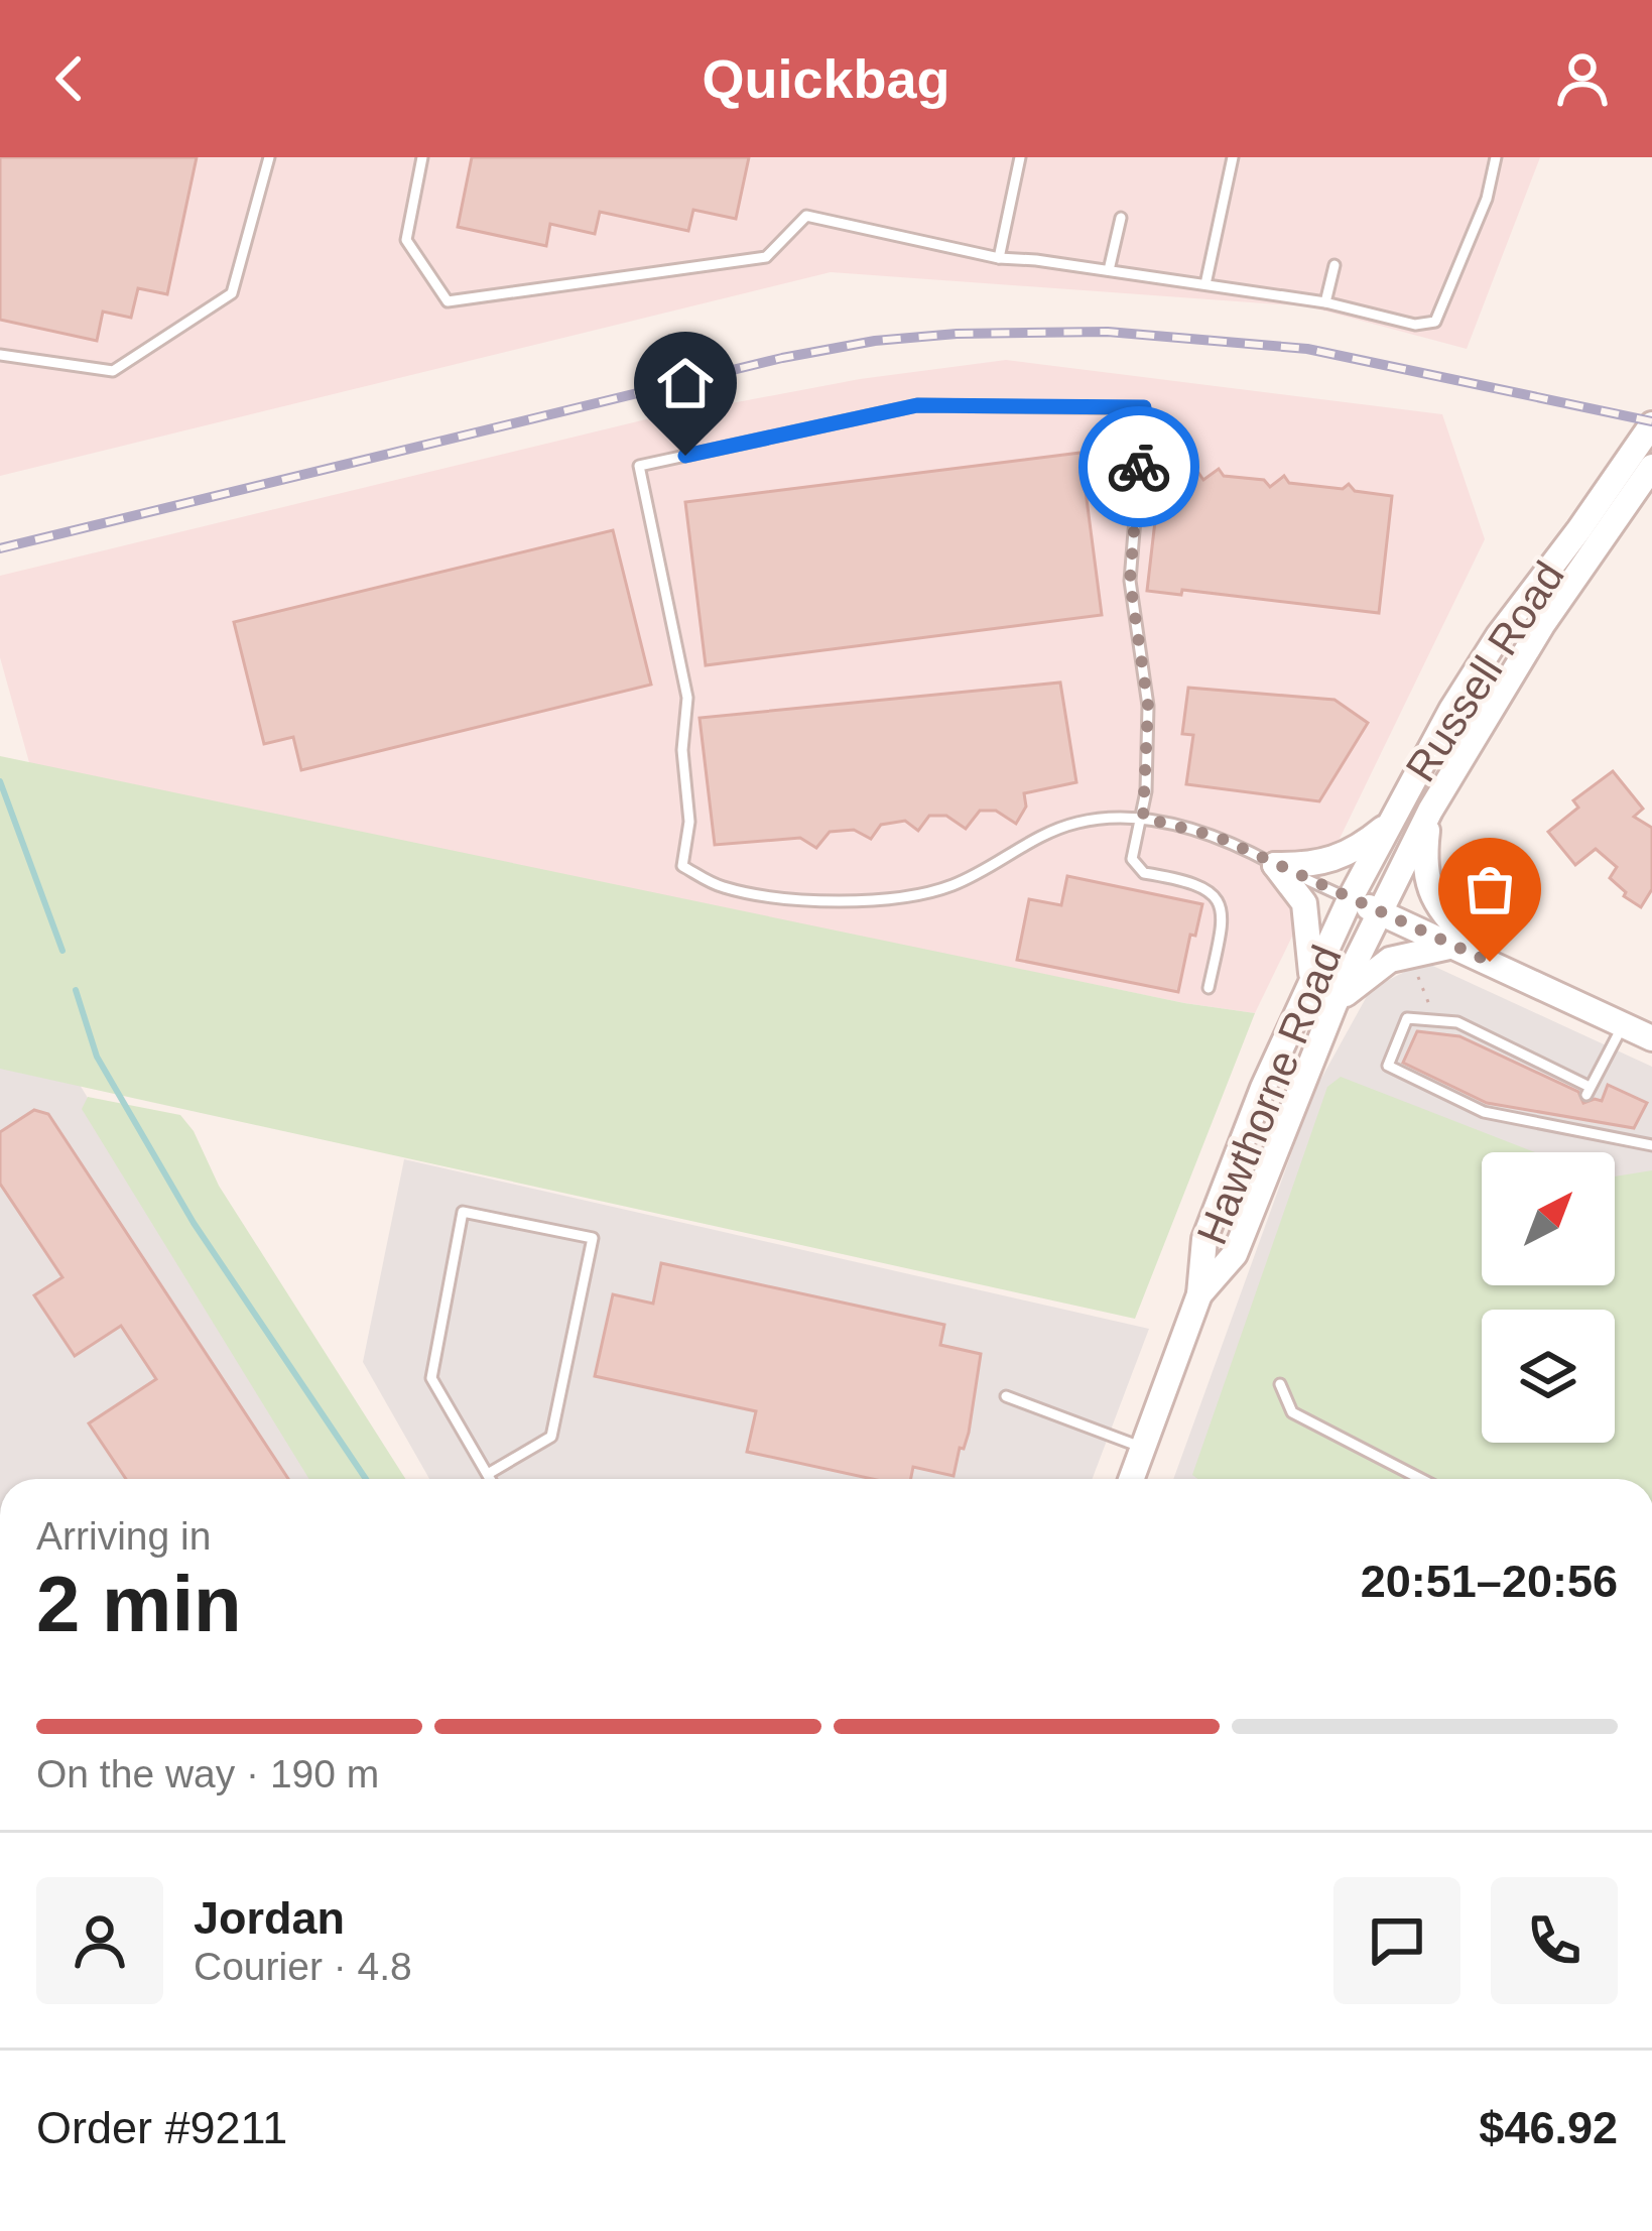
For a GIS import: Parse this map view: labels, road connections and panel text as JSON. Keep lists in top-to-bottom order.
{
  "streets": {
    "main road": ["Russell Road", "Hawthorne Road"]
  },
  "crossings": [
    ["Russell Road", "Hawthorne Road"]
  ],
  "north": "top right",
  "page": {
    "header": "Quickbag",
    "heading": ["2 min", "Arriving in", "20:51–20:56"],
    "panel": [
      "Jordan",
      "Courier · 4.8",
      "Order #9211",
      "$46.92"
    ],
    "bar": "On the way · 190 m"
  }
}
